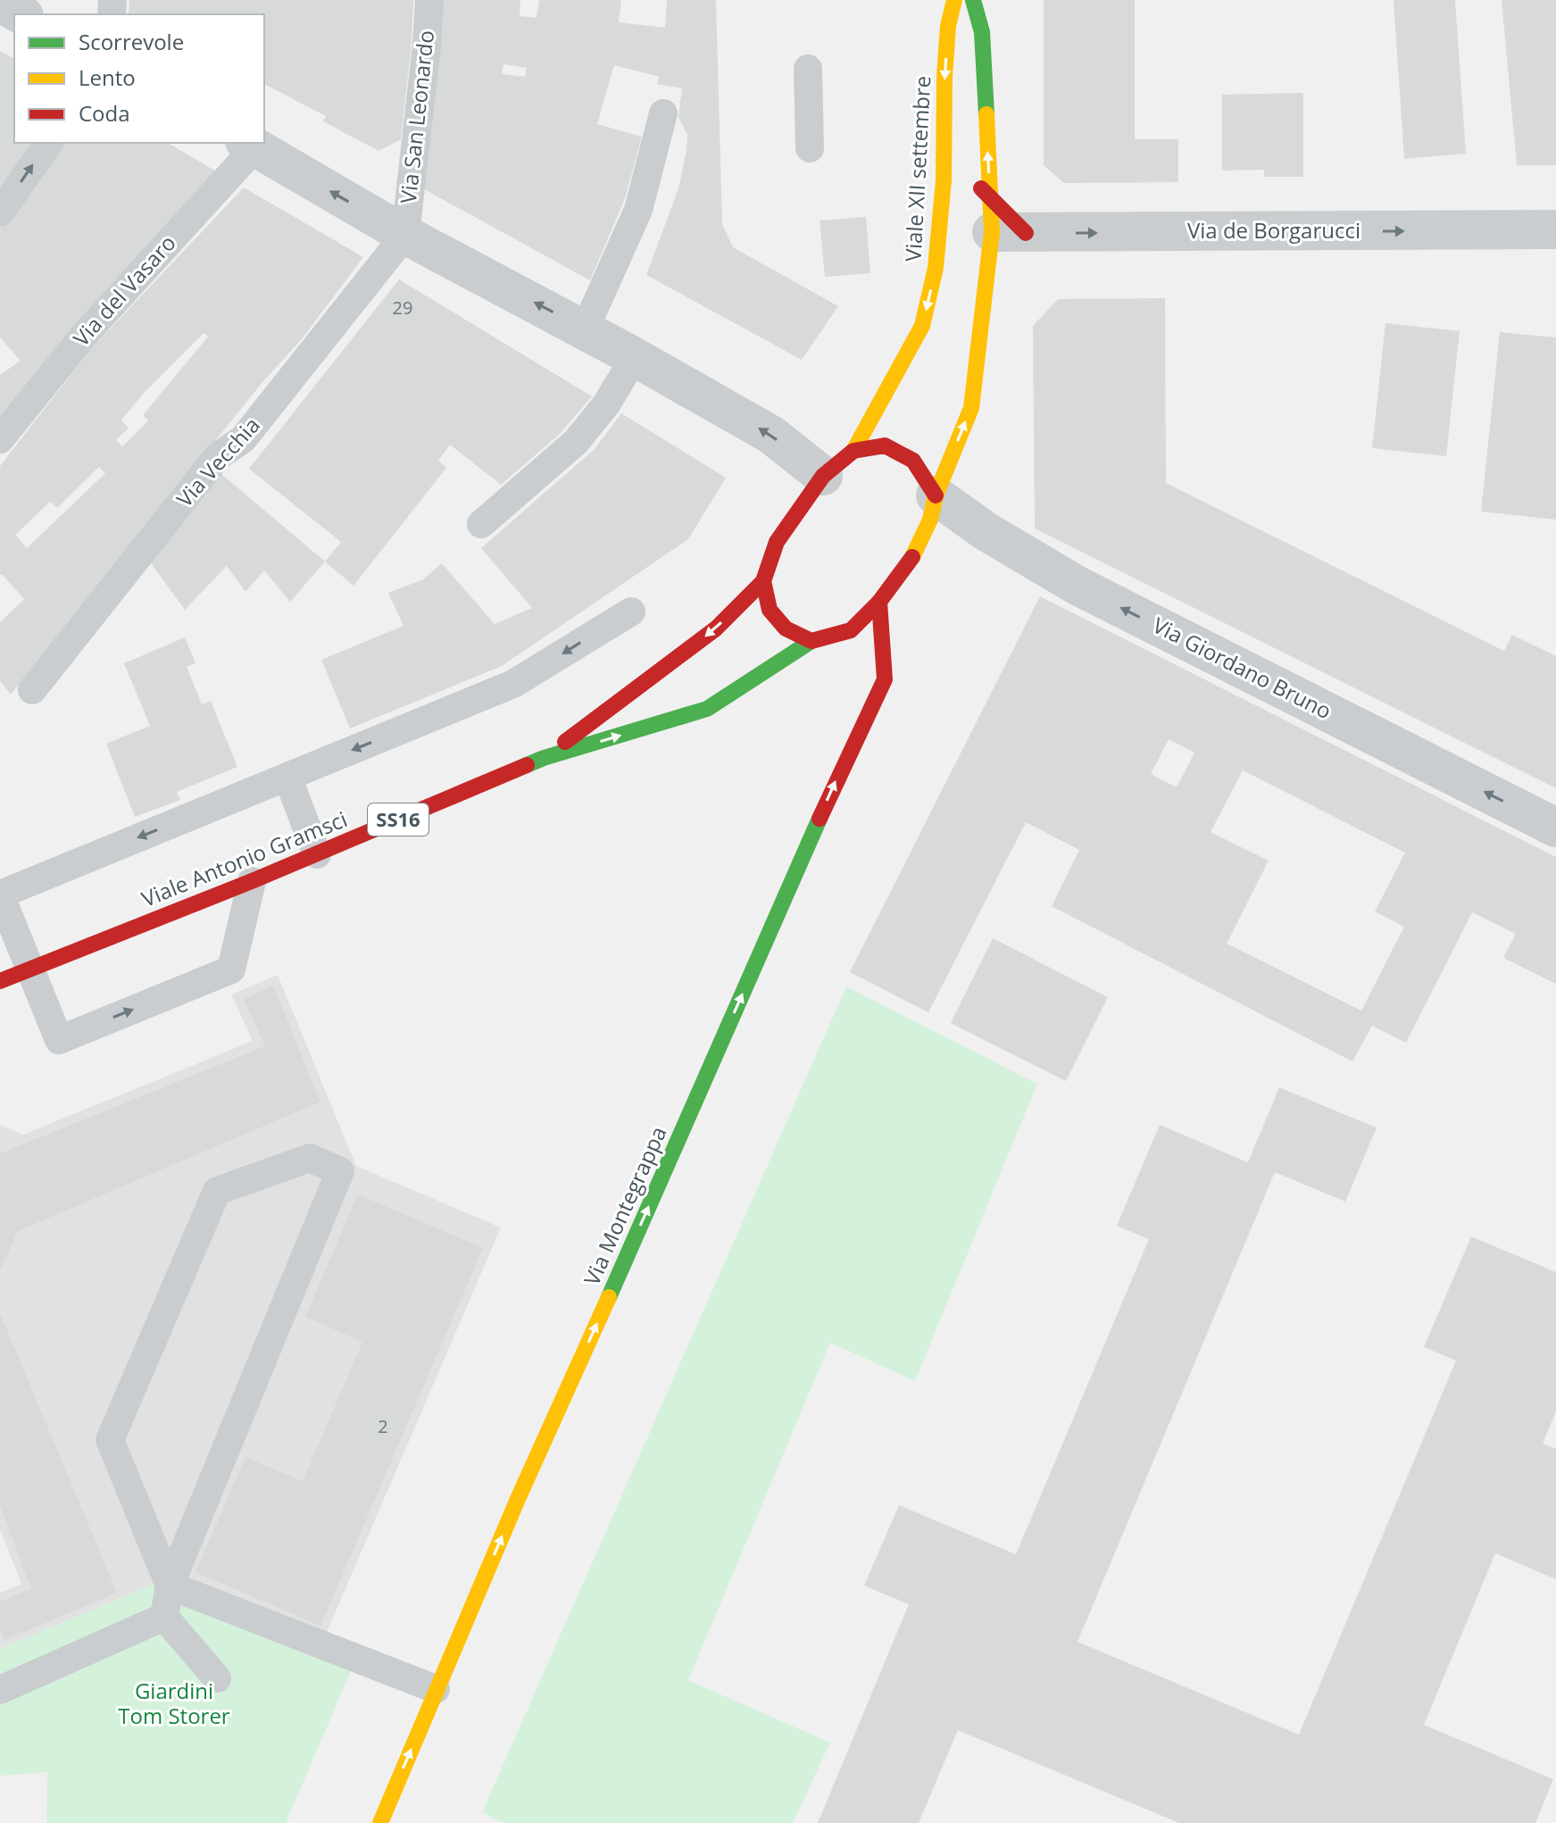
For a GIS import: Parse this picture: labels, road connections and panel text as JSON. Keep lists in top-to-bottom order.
{
  "streets": {
    "main road": [
      "Viale XII settembre",
      "SS16",
      "Viale Antonio Gramsci",
      "Via Montegrappa"
    ],
    "street": ["Via de Borgarucci", "Via Giordano Bruno"],
    "lane": ["Via San Leonardo", "Via del Vasaro", "Via Vecchia"]
  },
  "crossings": [
    ["Via San Leonardo", "Via Vecchia"],
    ["Viale XII settembre", "Via Giordano Bruno"],
    ["Viale XII settembre", "Viale Antonio Gramsci"],
    ["Viale XII settembre", "Via Montegrappa"],
    ["Via Giordano Bruno", "Viale Antonio Gramsci"],
    ["Via Giordano Bruno", "Via Montegrappa"],
    ["Viale Antonio Gramsci", "Via Montegrappa"]
  ],
  "one_way": ["Via de Borgarucci", "Via Giordano Bruno", "Via Montegrappa"],
  "parks": ["Giardini Tom Storer"],
  "house_numbers": ["29", "2"],
  "legend": ["Scorrevole", "Lento", "Coda"]
}
